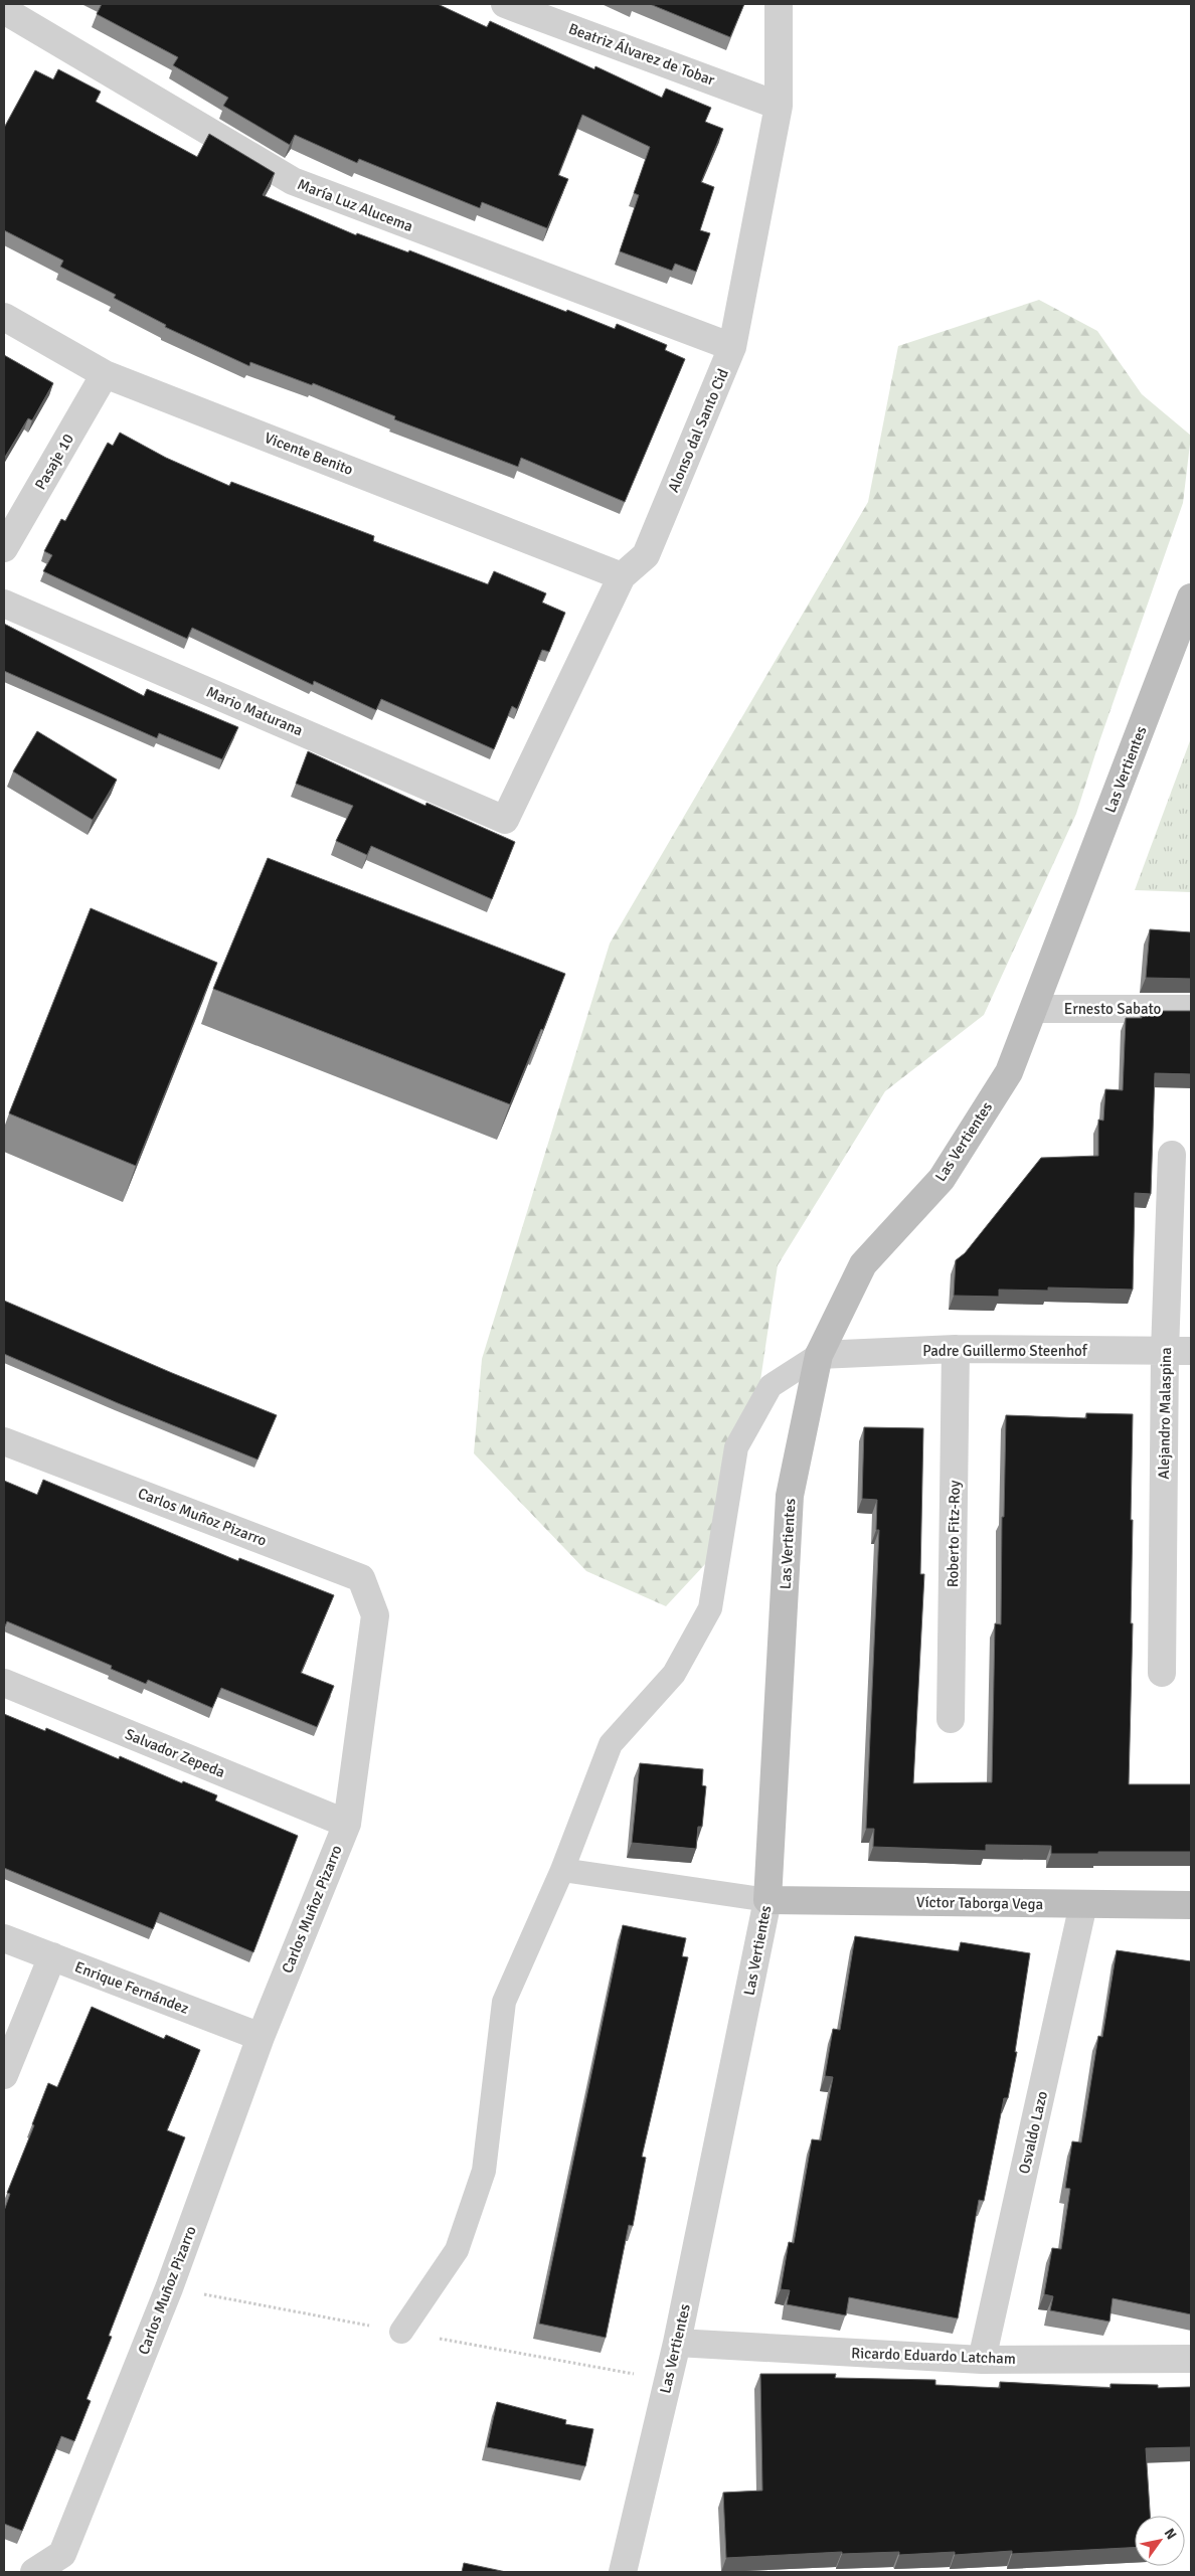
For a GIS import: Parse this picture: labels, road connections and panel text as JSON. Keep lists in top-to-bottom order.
{
  "streets": {
    "street": [
      "Beatriz Álvarez de Tobar",
      "María Luz Alucema",
      "Alonso dal Santo Cid",
      "Vicente Benito",
      "Pasaje 10",
      "Mario Maturana",
      "Las Vertientes",
      "Ernesto Sabato",
      "Padre Guillermo Steenhof",
      "Alejandro Malaspina",
      "Carlos Muñoz Pizarro",
      "Roberto Fitz-Roy",
      "Salvador Zepeda",
      "Víctor Taborga Vega",
      "Enrique Fernández",
      "Osvaldo Lazo",
      "Ricardo Eduardo Latcham"
    ]
  },
  "crossings": [
    ["Beatriz Álvarez de Tobar", "Alonso dal Santo Cid"],
    ["María Luz Alucema", "Alonso dal Santo Cid"],
    ["Alonso dal Santo Cid", "Vicente Benito"],
    ["Alonso dal Santo Cid", "Mario Maturana"],
    ["Vicente Benito", "Pasaje 10"],
    ["Las Vertientes", "Ernesto Sabato"],
    ["Las Vertientes", "Padre Guillermo Steenhof"],
    ["Las Vertientes", "Víctor Taborga Vega"],
    ["Las Vertientes", "Ricardo Eduardo Latcham"],
    ["Padre Guillermo Steenhof", "Alejandro Malaspina"],
    ["Padre Guillermo Steenhof", "Roberto Fitz-Roy"],
    ["Carlos Muñoz Pizarro", "Salvador Zepeda"],
    ["Carlos Muñoz Pizarro", "Enrique Fernández"],
    ["Víctor Taborga Vega", "Osvaldo Lazo"],
    ["Osvaldo Lazo", "Ricardo Eduardo Latcham"]
  ],
  "north": "top right"
}
